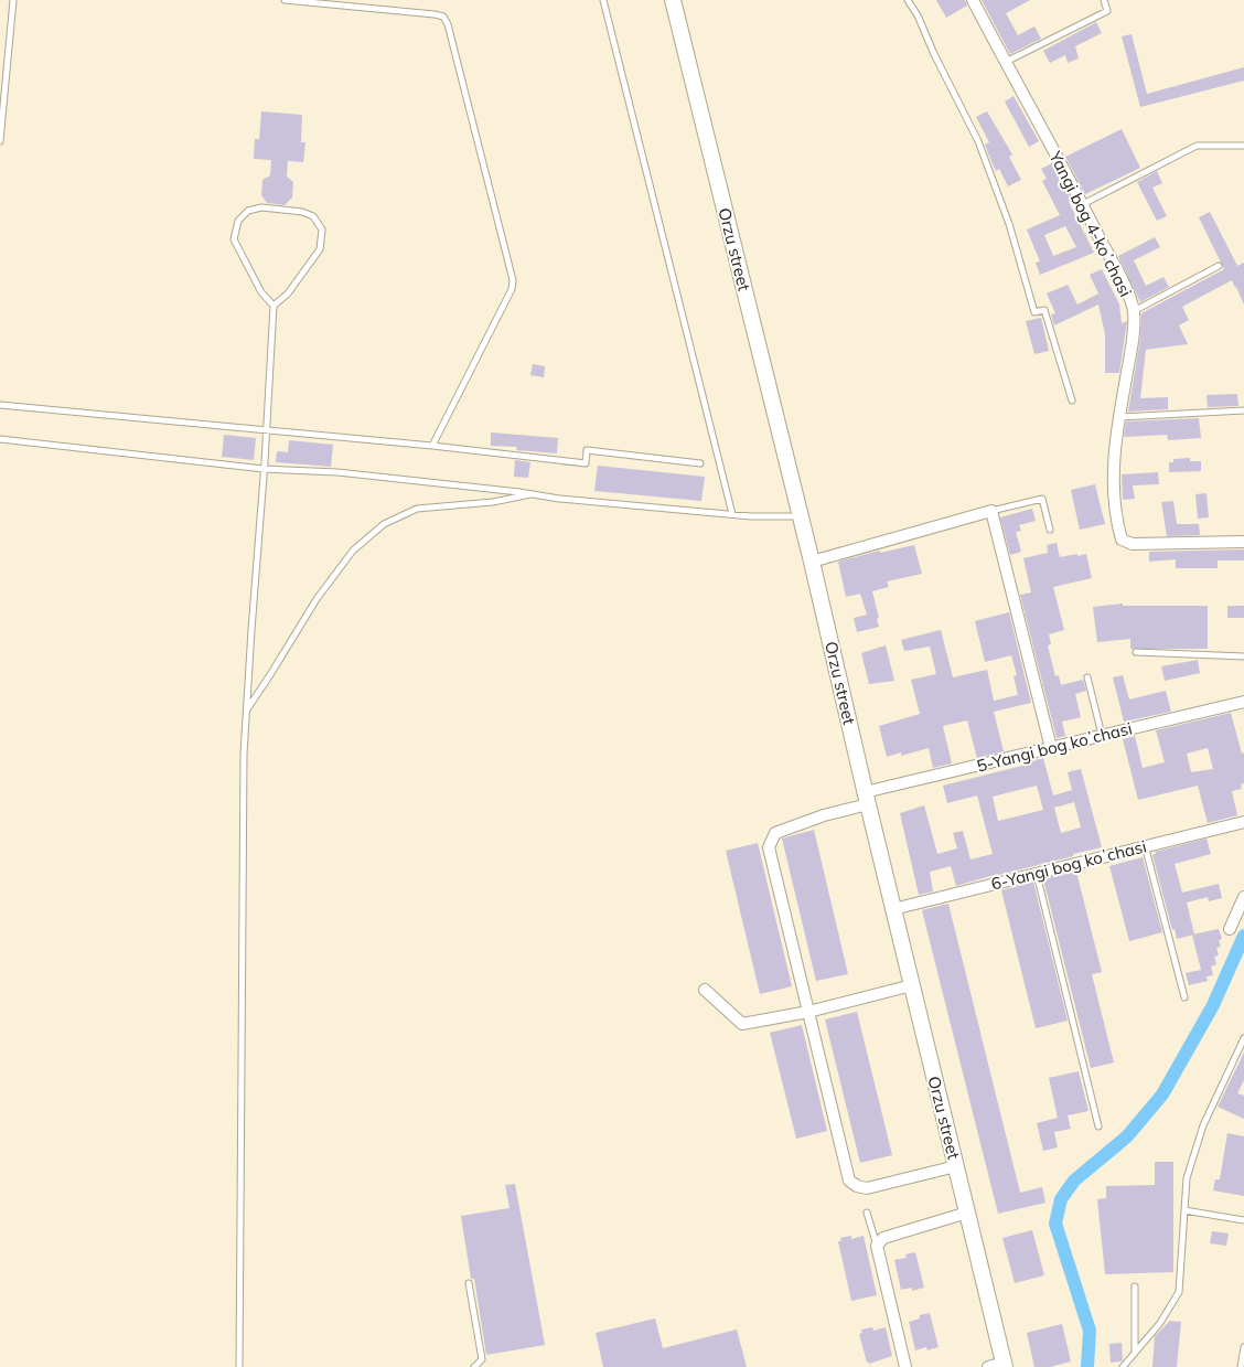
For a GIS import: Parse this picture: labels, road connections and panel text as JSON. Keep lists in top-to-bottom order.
{
  "streets": {
    "main road": ["Orzu street"],
    "street": ["Yangi bog 4-koʼchasi", "5-Yangi bog koʼchasi", "6-Yangi bog koʼchasi"]
  },
  "crossings": [
    ["Orzu street", "5-Yangi bog koʼchasi"],
    ["Orzu street", "6-Yangi bog koʼchasi"]
  ]
}
